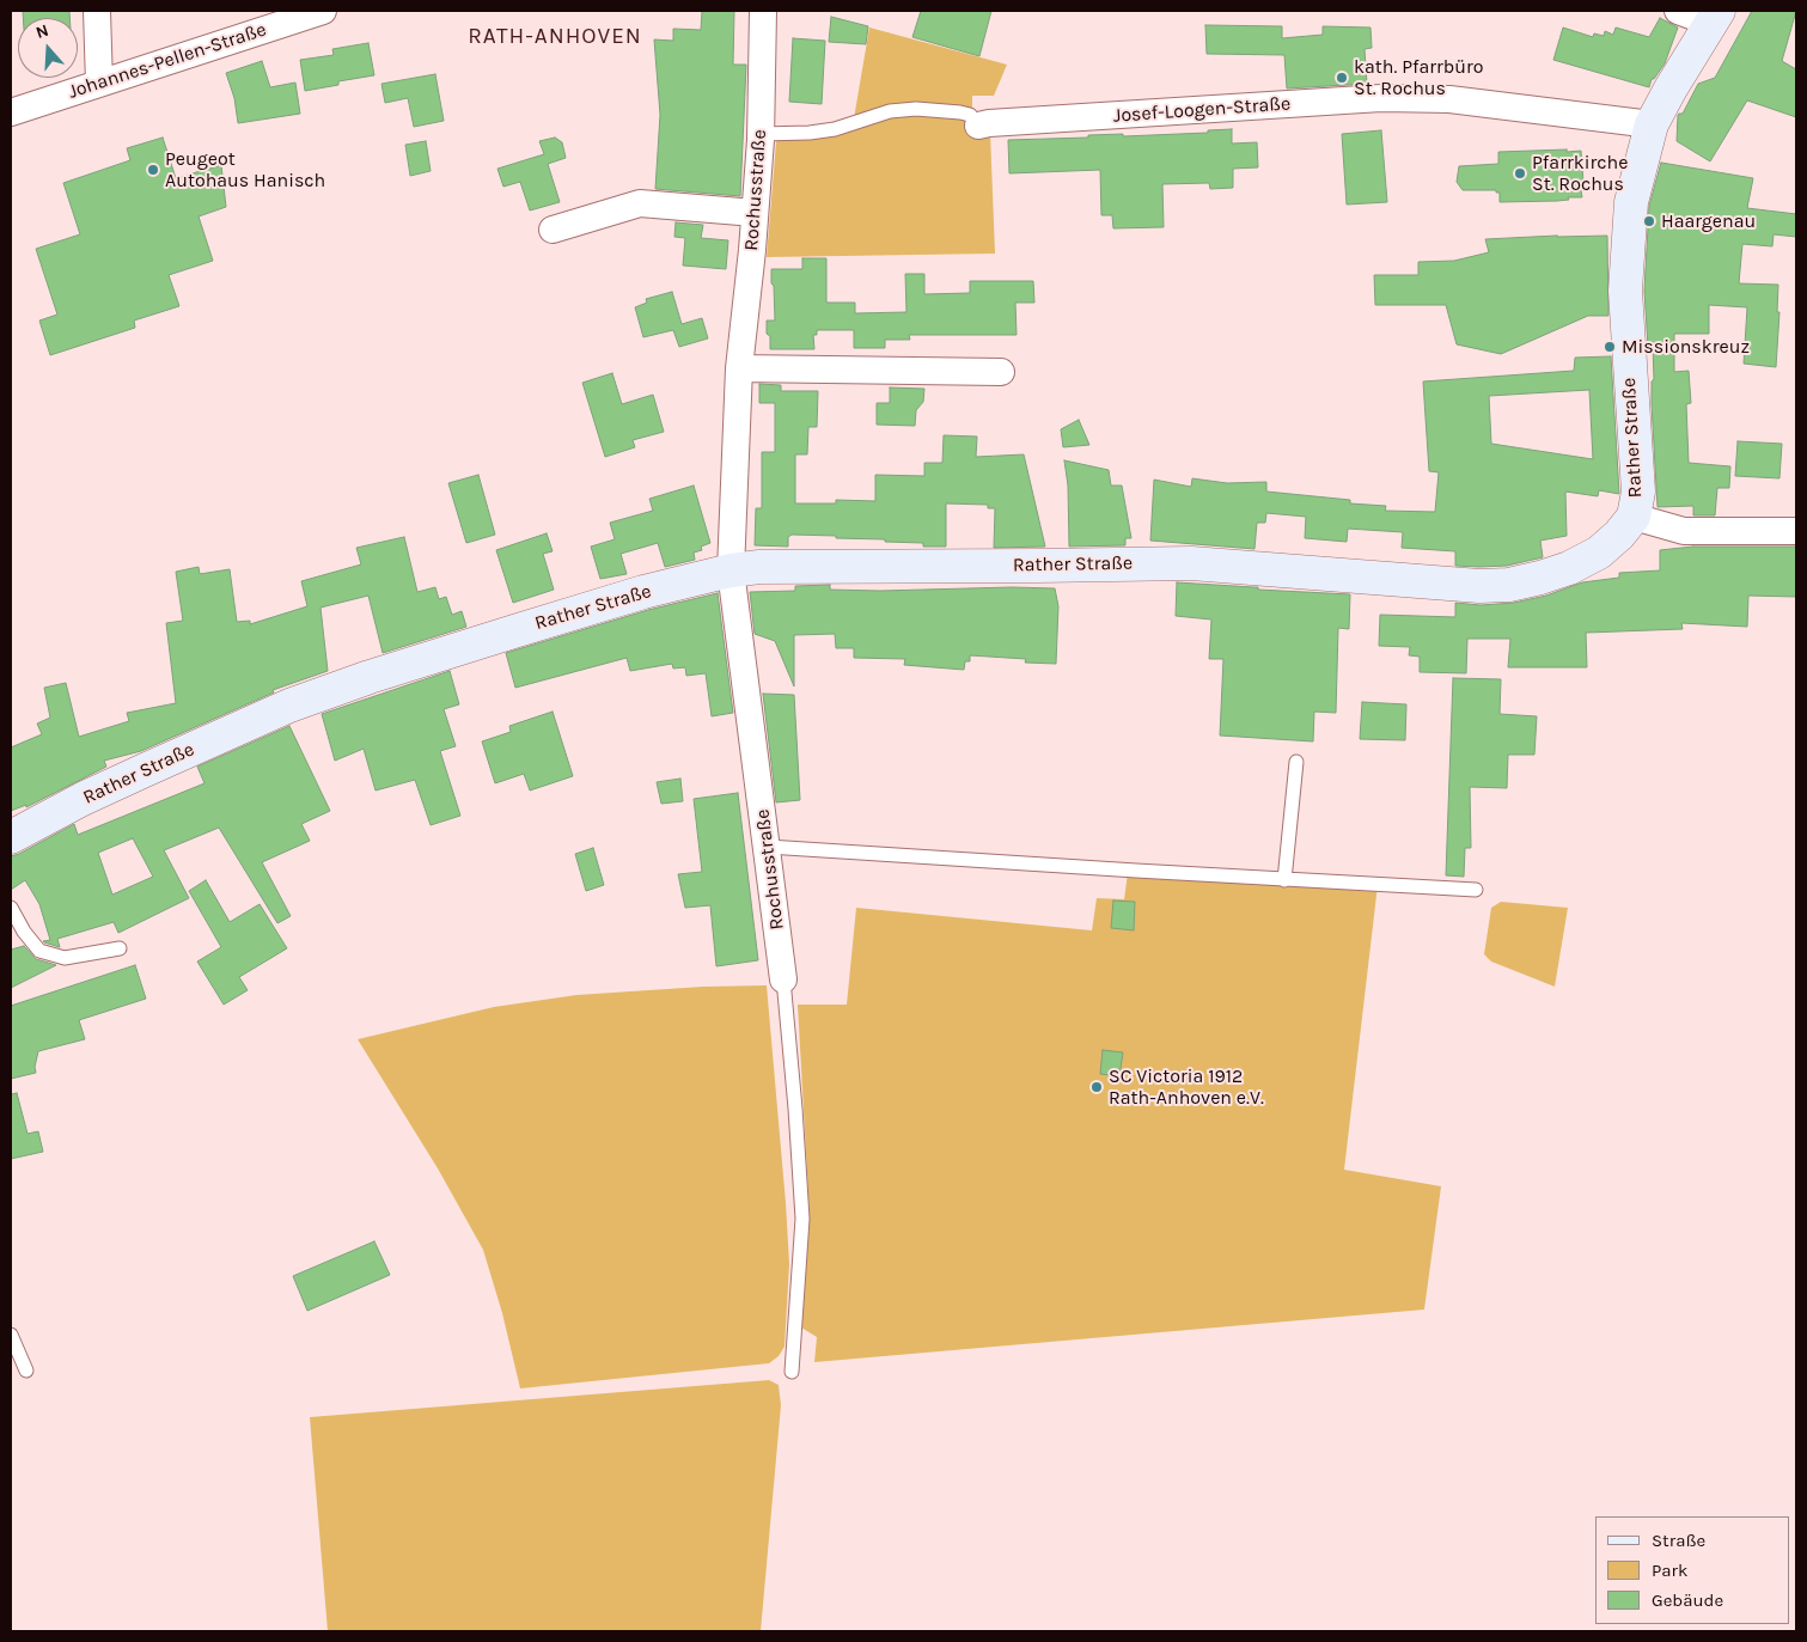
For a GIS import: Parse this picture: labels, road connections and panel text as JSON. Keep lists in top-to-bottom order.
{
  "streets": {
    "main road": ["Rather Straße"],
    "street": ["Johannes-Pellen-Straße", "Josef-Loogen-Straße", "Rochusstraße"]
  },
  "crossings": [
    ["Josef-Loogen-Straße", "Rochusstraße"],
    ["Josef-Loogen-Straße", "Rather Straße"],
    ["Rochusstraße", "Rather Straße"]
  ],
  "districts": ["RATH-ANHOVEN"],
  "places": [
    "kath. Pfarrbüro St. Rochus",
    "Peugeot Autohaus Hanisch",
    "Pfarrkirche St. Rochus",
    "Haargenau",
    "Missionskreuz",
    "SC Victoria 1912 Rath-Anhoven e.V."
  ],
  "legend": ["Straße", "Park", "Gebäude"],
  "north": "top"
}
